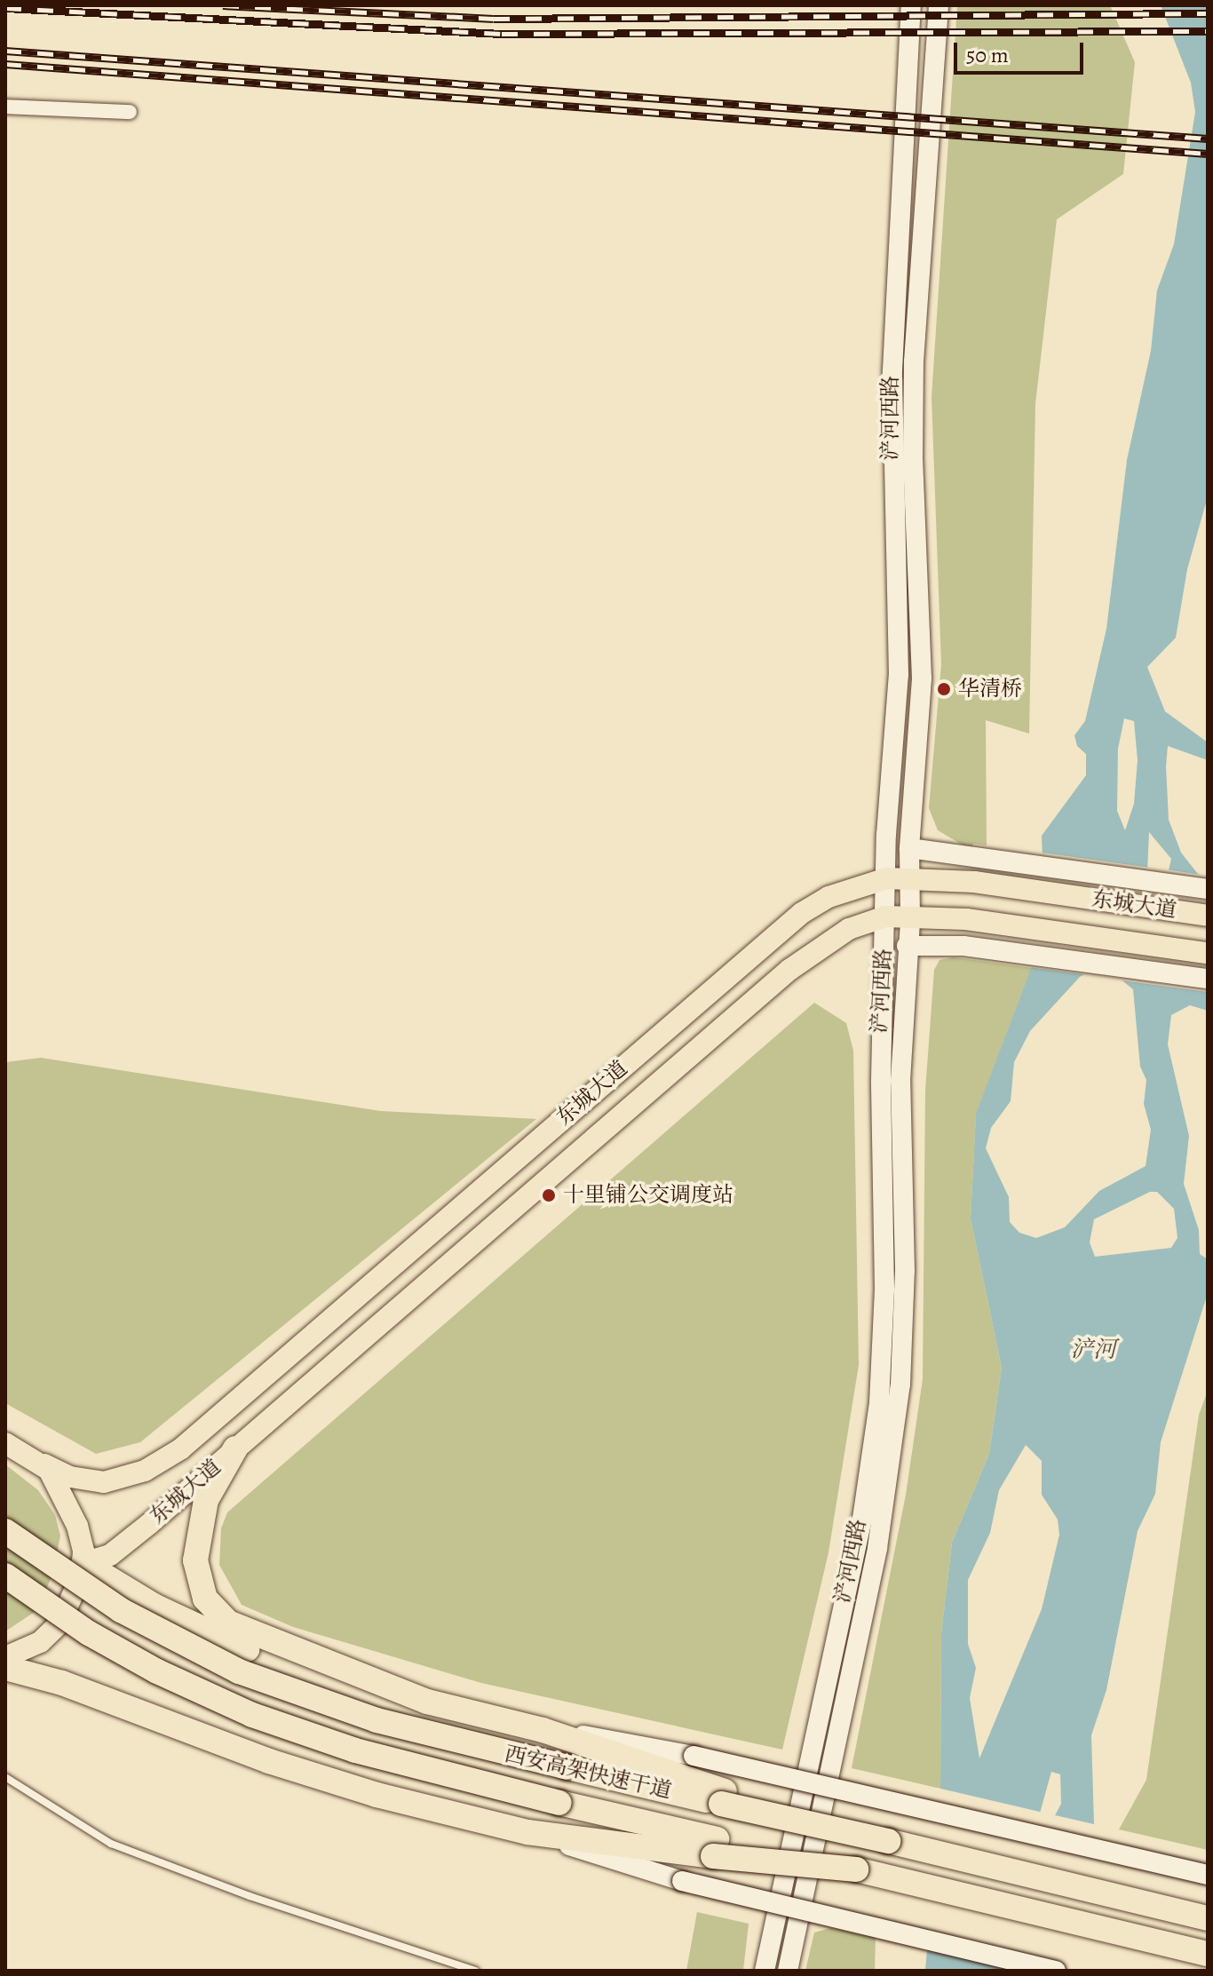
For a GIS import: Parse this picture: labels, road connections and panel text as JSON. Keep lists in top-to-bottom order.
{
  "streets": {
    "highway": ["西安高架快速干道"],
    "main road": ["浐河西路", "东城大道"]
  },
  "crossings": [
    ["浐河西路", "东城大道"]
  ],
  "water": ["浐河"],
  "places": ["华清桥", "十里铺公交调度站"],
  "scale_bar": "50 m"
}
